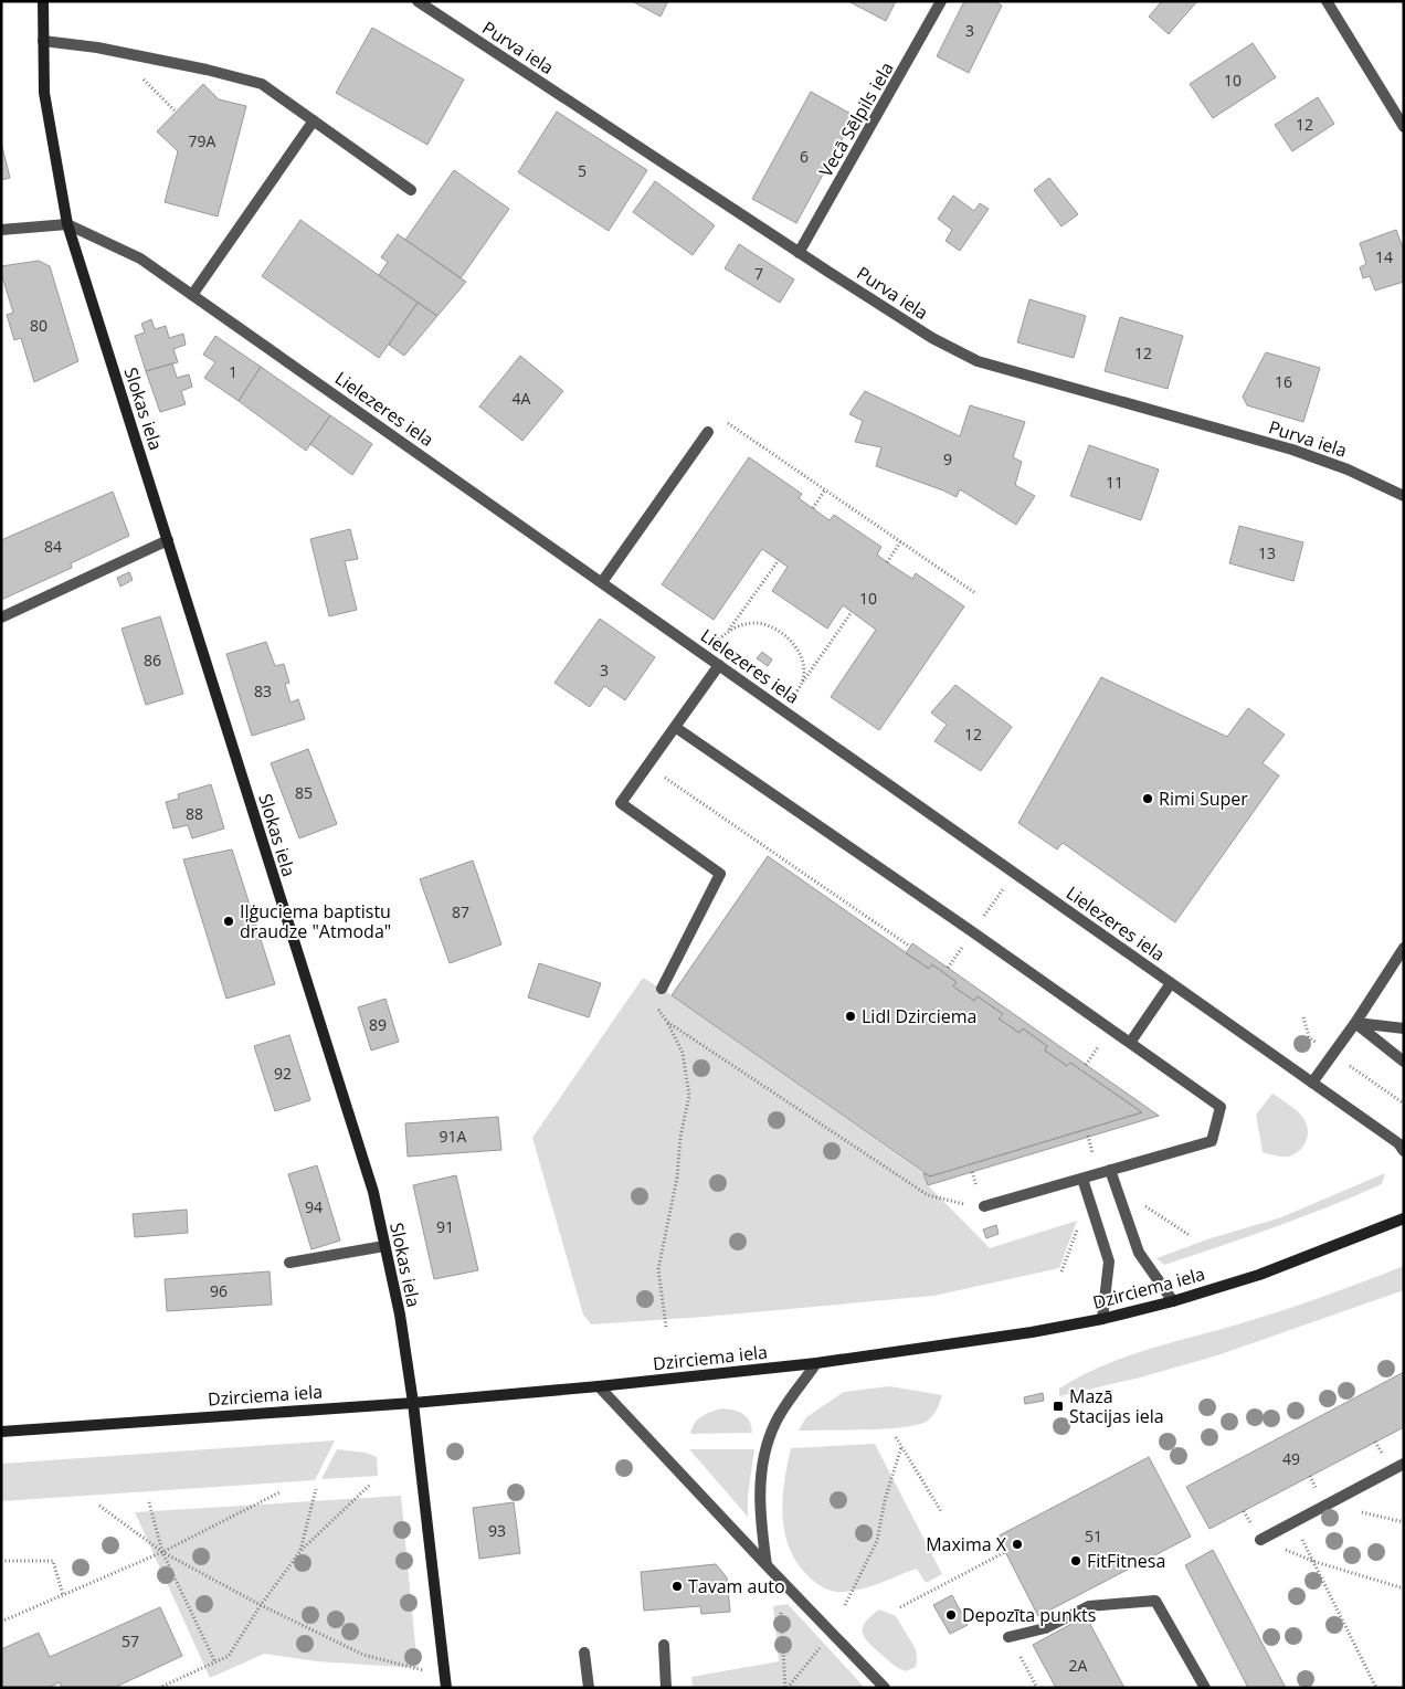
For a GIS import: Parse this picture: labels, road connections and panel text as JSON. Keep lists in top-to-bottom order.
{
  "streets": {
    "street": [
      "Purva iela",
      "Vecā Sēlpils iela",
      "Slokas iela",
      "Lielezeres iela",
      "Dzirciema iela"
    ]
  },
  "crossings": [
    ["Purva iela", "Vecā Sēlpils iela"],
    ["Slokas iela", "Lielezeres iela"],
    ["Slokas iela", "Dzirciema iela"]
  ],
  "places": {
    "other": [
      "Rimi Super",
      "Iļģuciema baptistu draudze \"Atmoda\"",
      "Lidl Dzirciema",
      "Maxima X",
      "FitFitnesa",
      "Tavam auto",
      "Depozīta punkts"
    ],
    "transit": ["Mazā Stacijas iela"]
  },
  "house_numbers": [
    "3",
    "10",
    "12",
    "79A",
    "6",
    "5",
    "14",
    "7",
    "80",
    "12",
    "1",
    "16",
    "4A",
    "9",
    "11",
    "84",
    "13",
    "10",
    "86",
    "3",
    "83",
    "12",
    "85",
    "88",
    "87",
    "89",
    "92",
    "91A",
    "94",
    "91",
    "96",
    "49",
    "93",
    "51",
    "57",
    "2A"
  ]
}
